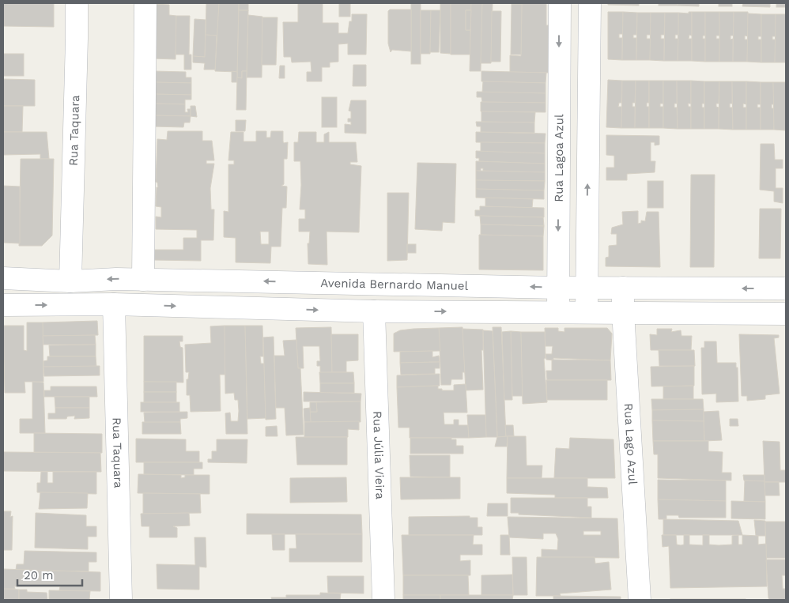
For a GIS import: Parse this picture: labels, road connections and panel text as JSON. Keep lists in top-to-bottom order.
{
  "streets": {
    "street": [
      "Rua Taquara",
      "Rua Lagoa Azul",
      "Avenida Bernardo Manuel",
      "Rua Lago Azul",
      "Rua Júlia Vieira"
    ]
  },
  "crossings": [
    ["Rua Taquara", "Avenida Bernardo Manuel"],
    ["Rua Lagoa Azul", "Avenida Bernardo Manuel"],
    ["Avenida Bernardo Manuel", "Rua Lago Azul"]
  ],
  "scale_bar": "20 m"
}
